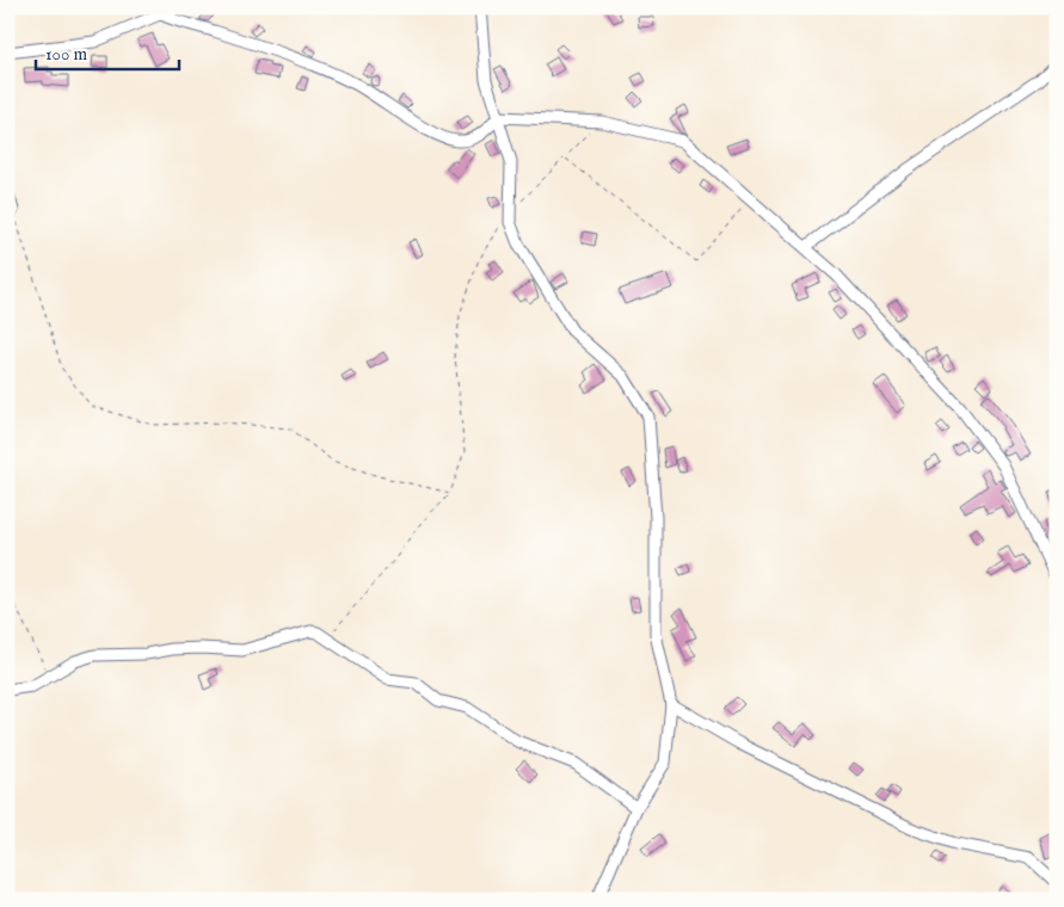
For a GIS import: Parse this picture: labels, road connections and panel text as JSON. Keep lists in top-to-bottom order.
{
  "scale_bar": "100 m"
}
